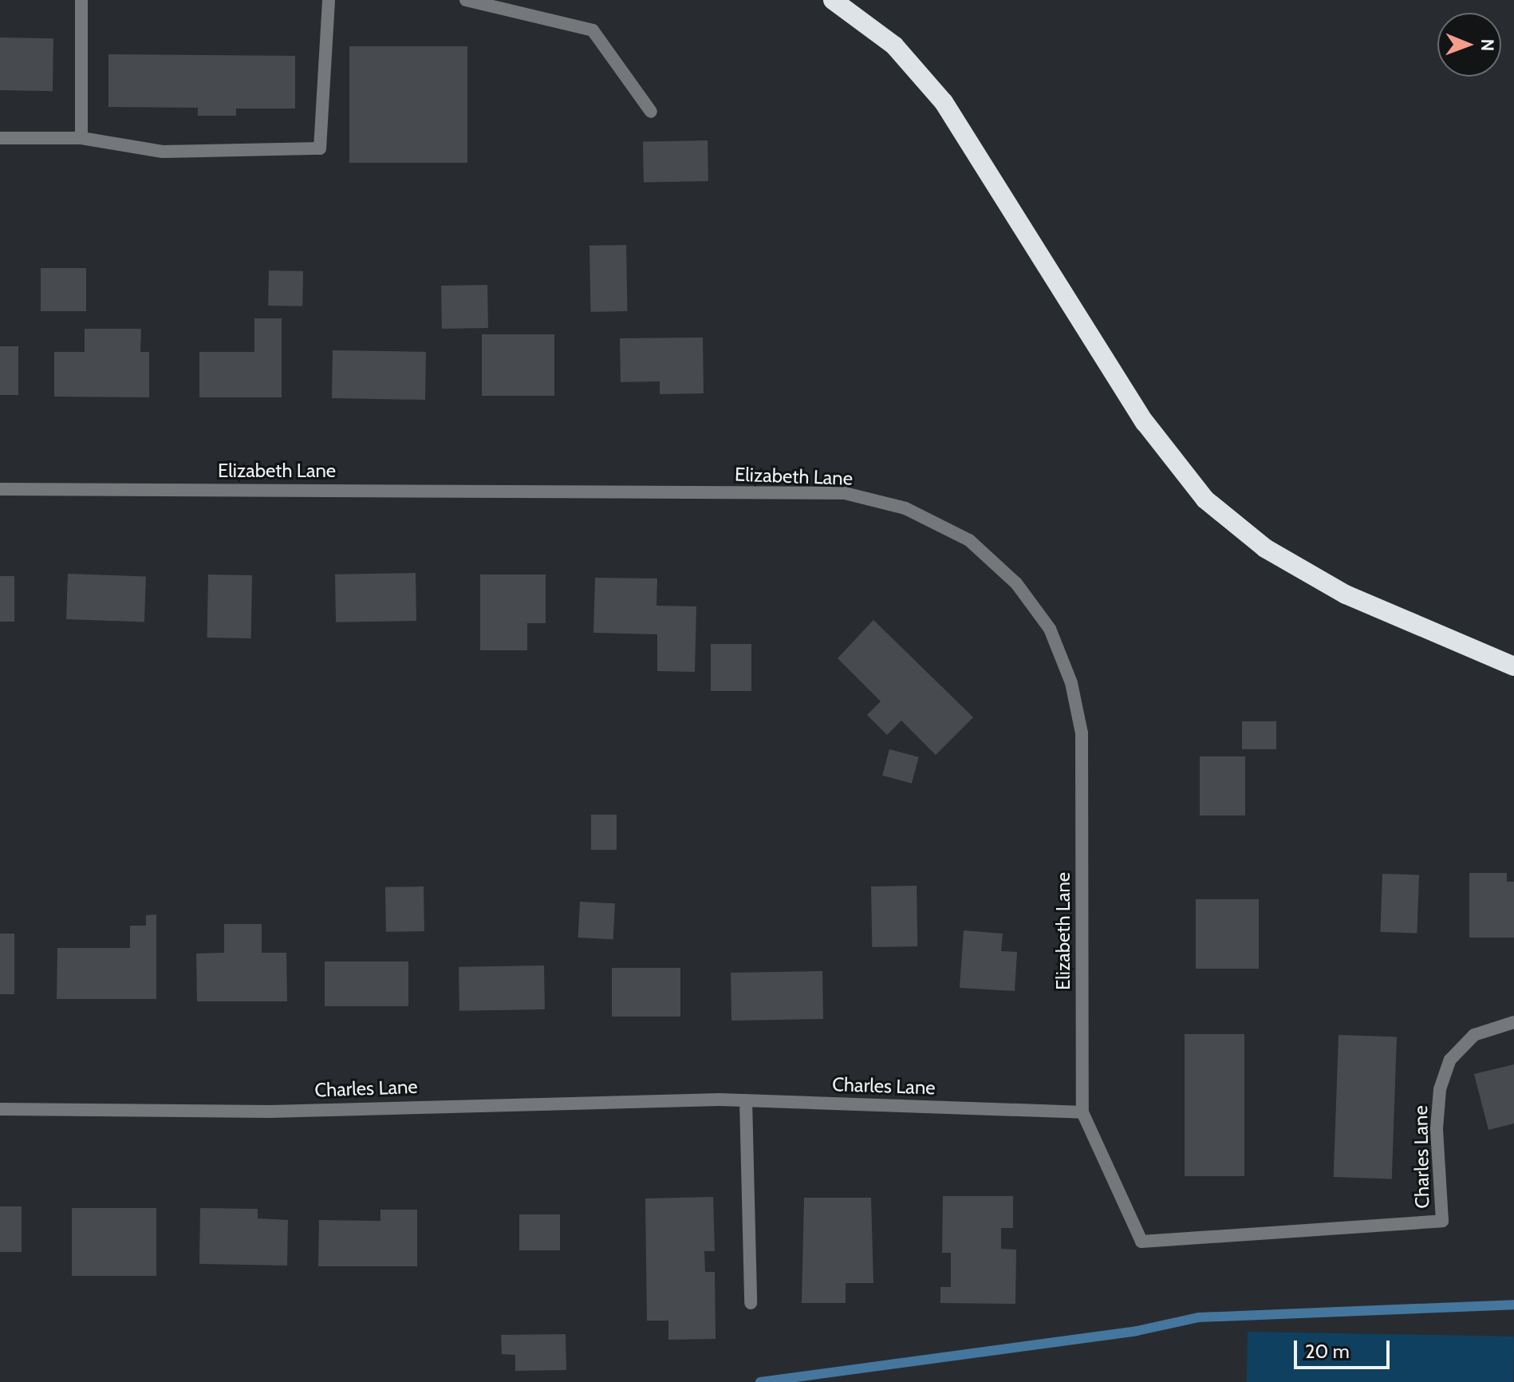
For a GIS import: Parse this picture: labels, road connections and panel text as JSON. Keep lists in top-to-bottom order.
{
  "streets": {
    "street": ["Elizabeth Lane", "Charles Lane"]
  },
  "crossings": [
    ["Elizabeth Lane", "Charles Lane"]
  ],
  "scale_bar": "20 m",
  "north": "right"
}
